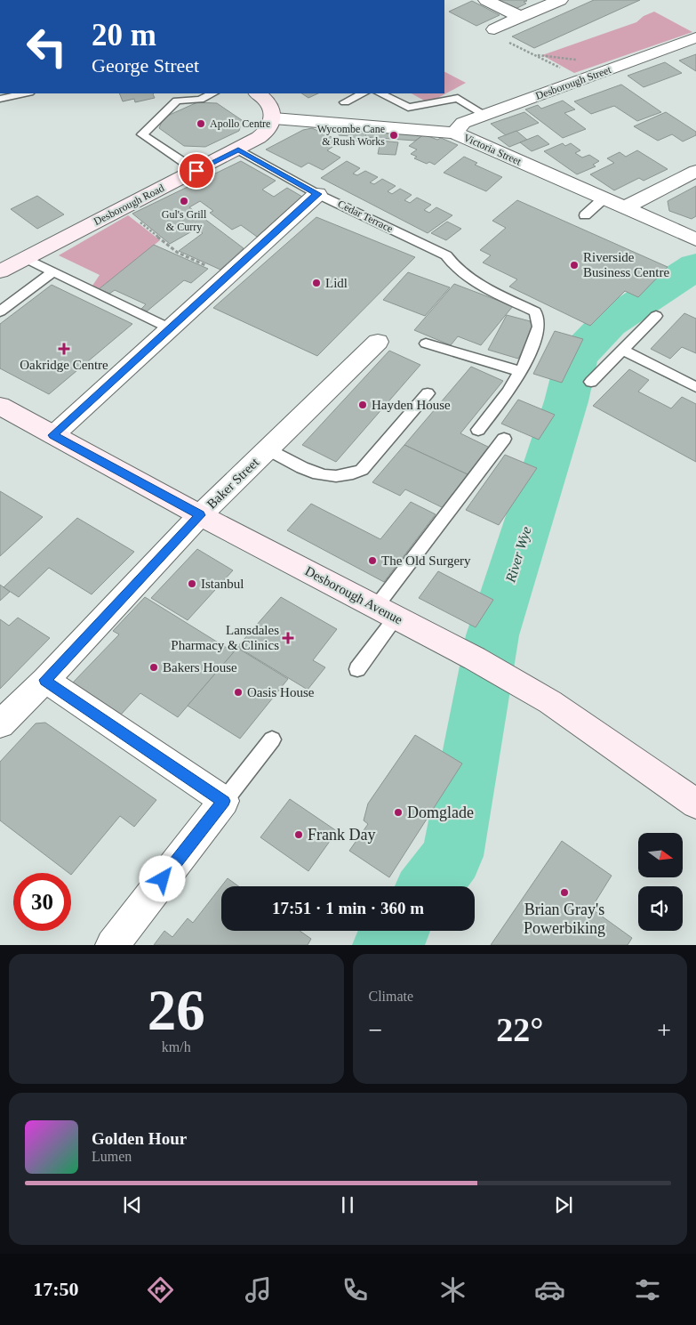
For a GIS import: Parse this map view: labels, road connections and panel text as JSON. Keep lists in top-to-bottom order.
{
  "streets": {
    "street": [
      "Desborough Street",
      "Victoria Street",
      "Desborough Road",
      "Baker Street",
      "Desborough Avenue"
    ],
    "lane": ["Cedar Terrace"]
  },
  "crossings": [
    ["Desborough Street", "Victoria Street"],
    ["Victoria Street", "Desborough Road"],
    ["Desborough Road", "Cedar Terrace"],
    ["Baker Street", "Desborough Avenue"]
  ],
  "water": ["River Wye"],
  "places": {
    "other": [
      "Apollo Centre",
      "Wycombe Cane & Rush Works",
      "Gul's Grill & Curry",
      "Riverside Business Centre",
      "Lidl",
      "Hayden House",
      "The Old Surgery",
      "Istanbul",
      "Bakers House",
      "Oasis House",
      "Domglade",
      "Frank Day",
      "Brian Gray's Powerbiking"
    ],
    "health": ["Oakridge Centre", "Lansdales Pharmacy & Clinics"]
  },
  "north": "right",
  "page": {
    "turn": ["20 m", "George Street"],
    "limit": "30",
    "trip": "17:51 · 1 min · 360 m",
    "tile": [
      ["26", "km/h"],
      "Climate"
    ],
    "heat": ["−", "22°", "+"],
    "song": ["Golden Hour", "Lumen"],
    "tabs": "17:50"
  }
}
